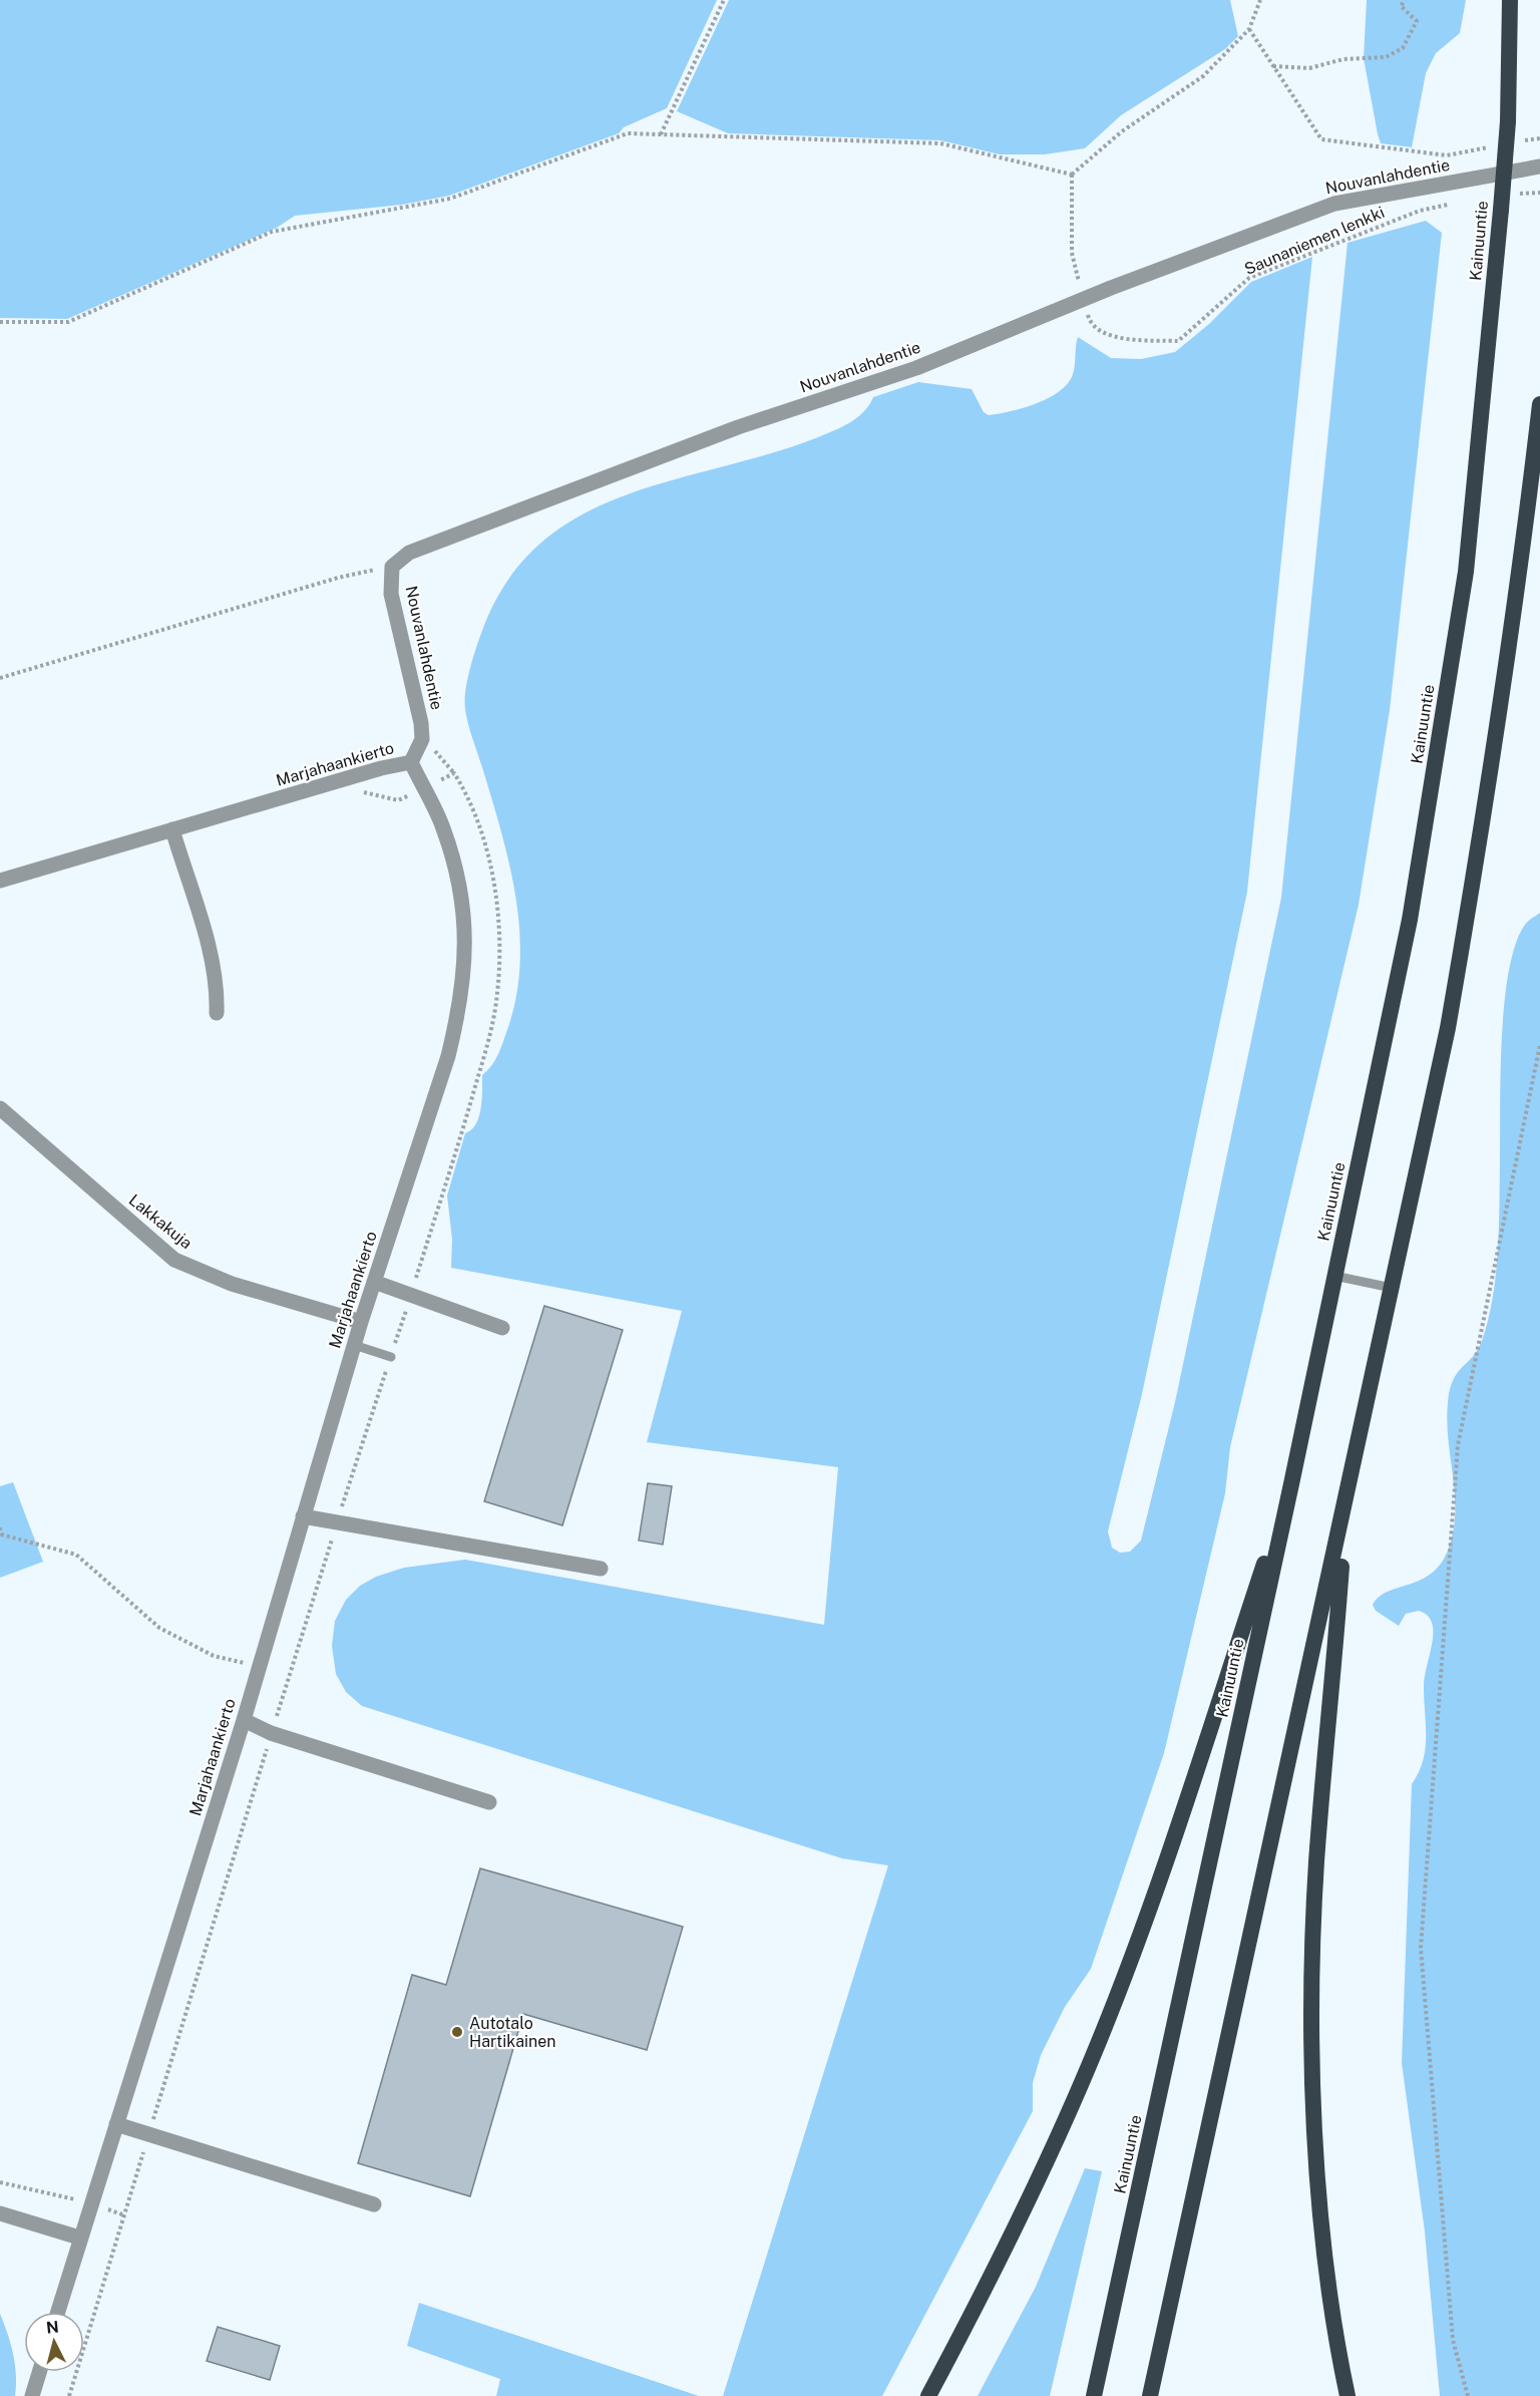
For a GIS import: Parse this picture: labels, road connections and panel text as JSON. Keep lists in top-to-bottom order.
{
  "streets": {
    "highway": ["Kainuuntie"],
    "street": ["Nouvanlahdentie", "Marjahaankierto", "Lakkakuja"],
    "path": ["Saunaniemen lenkki"]
  },
  "crossings": [
    ["Nouvanlahdentie", "Saunaniemen lenkki"],
    ["Marjahaankierto", "Lakkakuja"]
  ],
  "places": ["Autotalo Hartikainen"],
  "north": "top"
}
